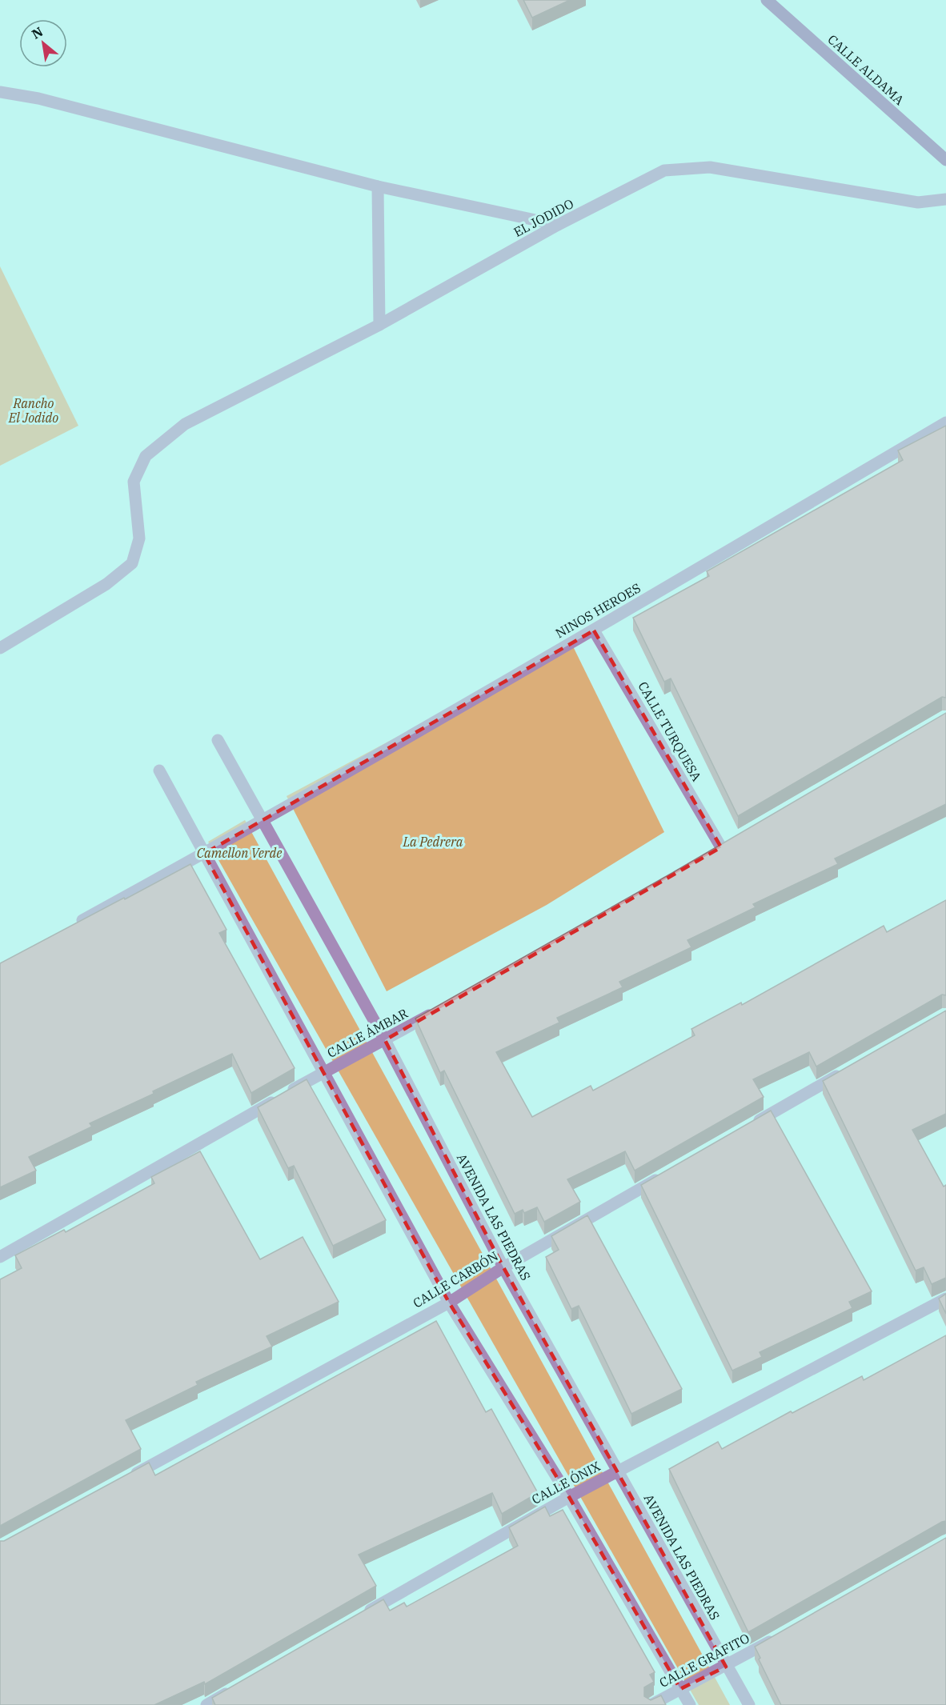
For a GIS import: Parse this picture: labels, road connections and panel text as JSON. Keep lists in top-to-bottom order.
{
  "streets": {
    "main road": ["CALLE ALDAMA"],
    "street": [
      "EL JODIDO",
      "NINOS HEROES",
      "CALLE TURQUESA",
      "CALLE ÁMBAR",
      "AVENIDA LAS PIEDRAS",
      "CALLE CARBÓN",
      "CALLE ÓNIX",
      "CALLE GRAFITO"
    ]
  },
  "crossings": [
    ["NINOS HEROES", "CALLE TURQUESA"],
    ["NINOS HEROES", "AVENIDA LAS PIEDRAS"],
    ["CALLE ÁMBAR", "AVENIDA LAS PIEDRAS"],
    ["AVENIDA LAS PIEDRAS", "CALLE CARBÓN"],
    ["AVENIDA LAS PIEDRAS", "CALLE ÓNIX"],
    ["AVENIDA LAS PIEDRAS", "CALLE GRAFITO"]
  ],
  "parks": ["Rancho El Jodido", "La Pedrera", "Camellon Verde"],
  "north": "top left"
}
